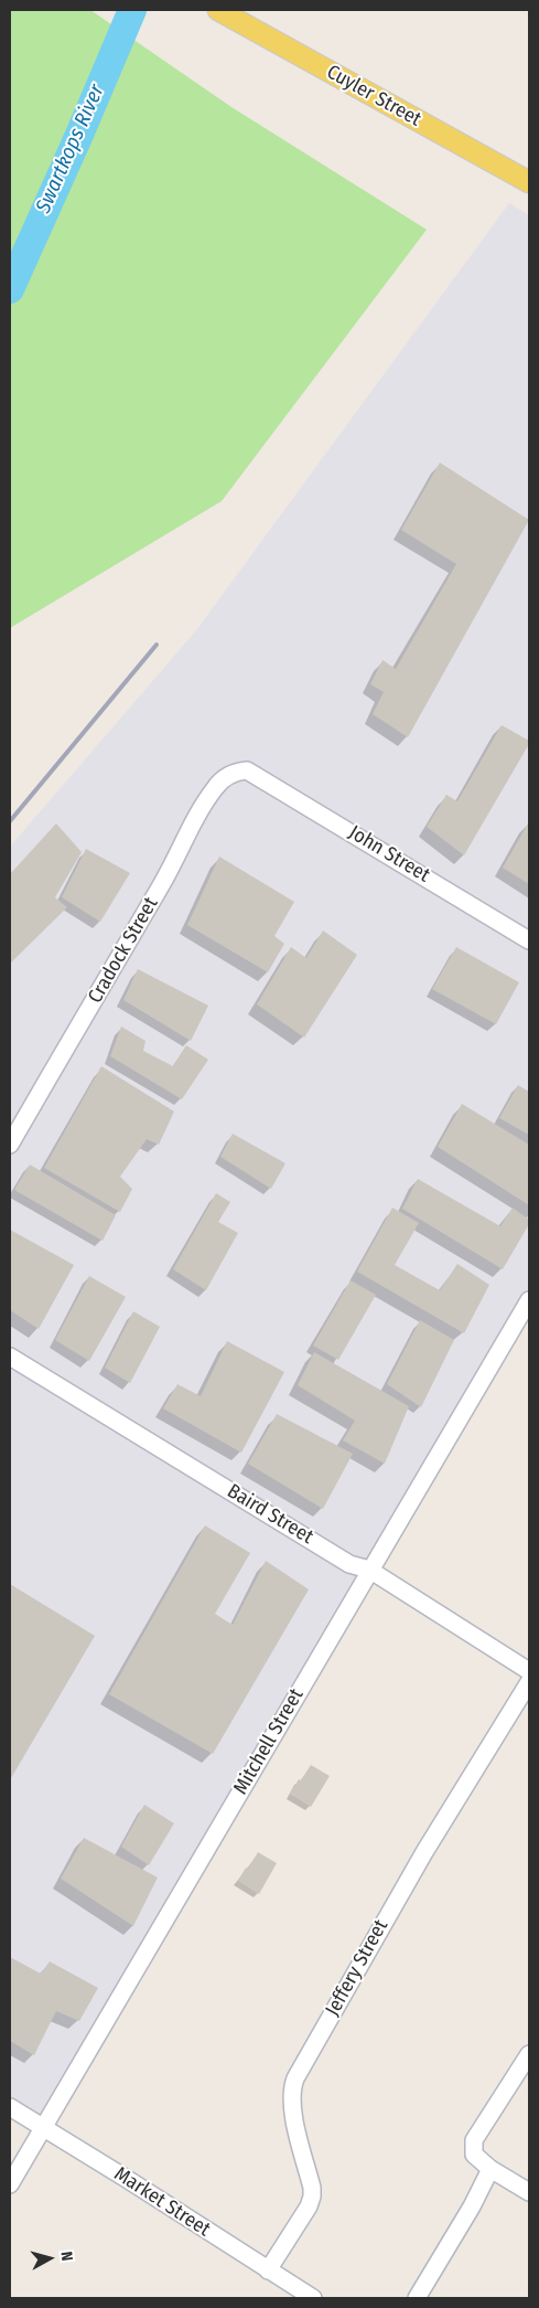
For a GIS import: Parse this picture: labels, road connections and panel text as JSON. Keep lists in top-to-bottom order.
{
  "streets": {
    "main road": ["Cuyler Street"],
    "street": [
      "John Street",
      "Cradock Street",
      "Baird Street",
      "Mitchell Street",
      "Jeffery Street",
      "Market Street"
    ]
  },
  "crossings": [
    ["John Street", "Cradock Street"],
    ["Baird Street", "Mitchell Street"],
    ["Mitchell Street", "Market Street"],
    ["Jeffery Street", "Market Street"]
  ],
  "water": ["Swartkops River"],
  "north": "right"
}
